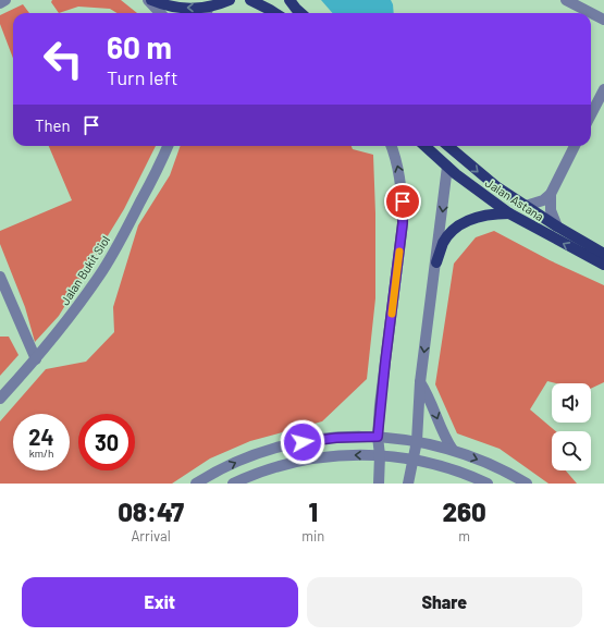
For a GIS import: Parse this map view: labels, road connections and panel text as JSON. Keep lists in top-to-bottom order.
{
  "streets": {
    "main road": ["Jalan Astana"],
    "street": ["Jalan Bukit Siol"]
  },
  "page": {
    "turn": ["60 m", "Turn left"],
    "then": "Then",
    "speed": "24 km/h",
    "limit": "30",
    "eta": [
      "08:47",
      "Arrival",
      "1",
      "min",
      "260",
      "m"
    ],
    "buttons": ["Exit", "Share"]
  }
}
